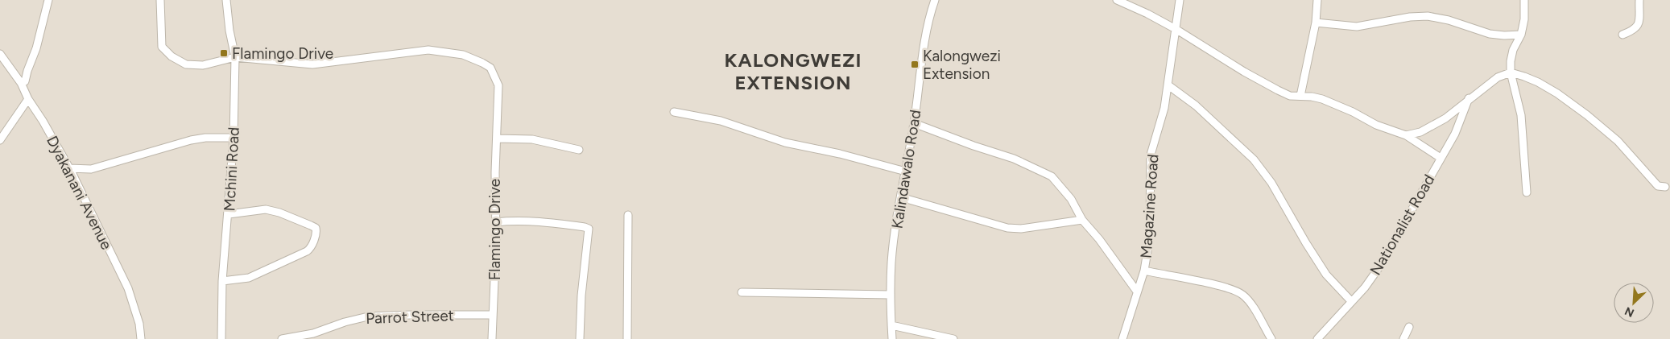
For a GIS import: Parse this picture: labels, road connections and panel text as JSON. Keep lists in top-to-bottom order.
{
  "streets": {
    "street": [
      "Mchini Road",
      "Kalindawalo Road",
      "Dyakanani Avenue",
      "Magazine Road",
      "Nationalist Road",
      "Flamingo Drive",
      "Parrot Street"
    ]
  },
  "crossings": [
    ["Mchini Road", "Flamingo Drive"],
    ["Flamingo Drive", "Parrot Street"]
  ],
  "districts": ["KALONGWEZI EXTENSION"],
  "places": {
    "transit": ["Flamingo Drive", "Kalongwezi Extension"]
  },
  "north": "bottom left"
}
